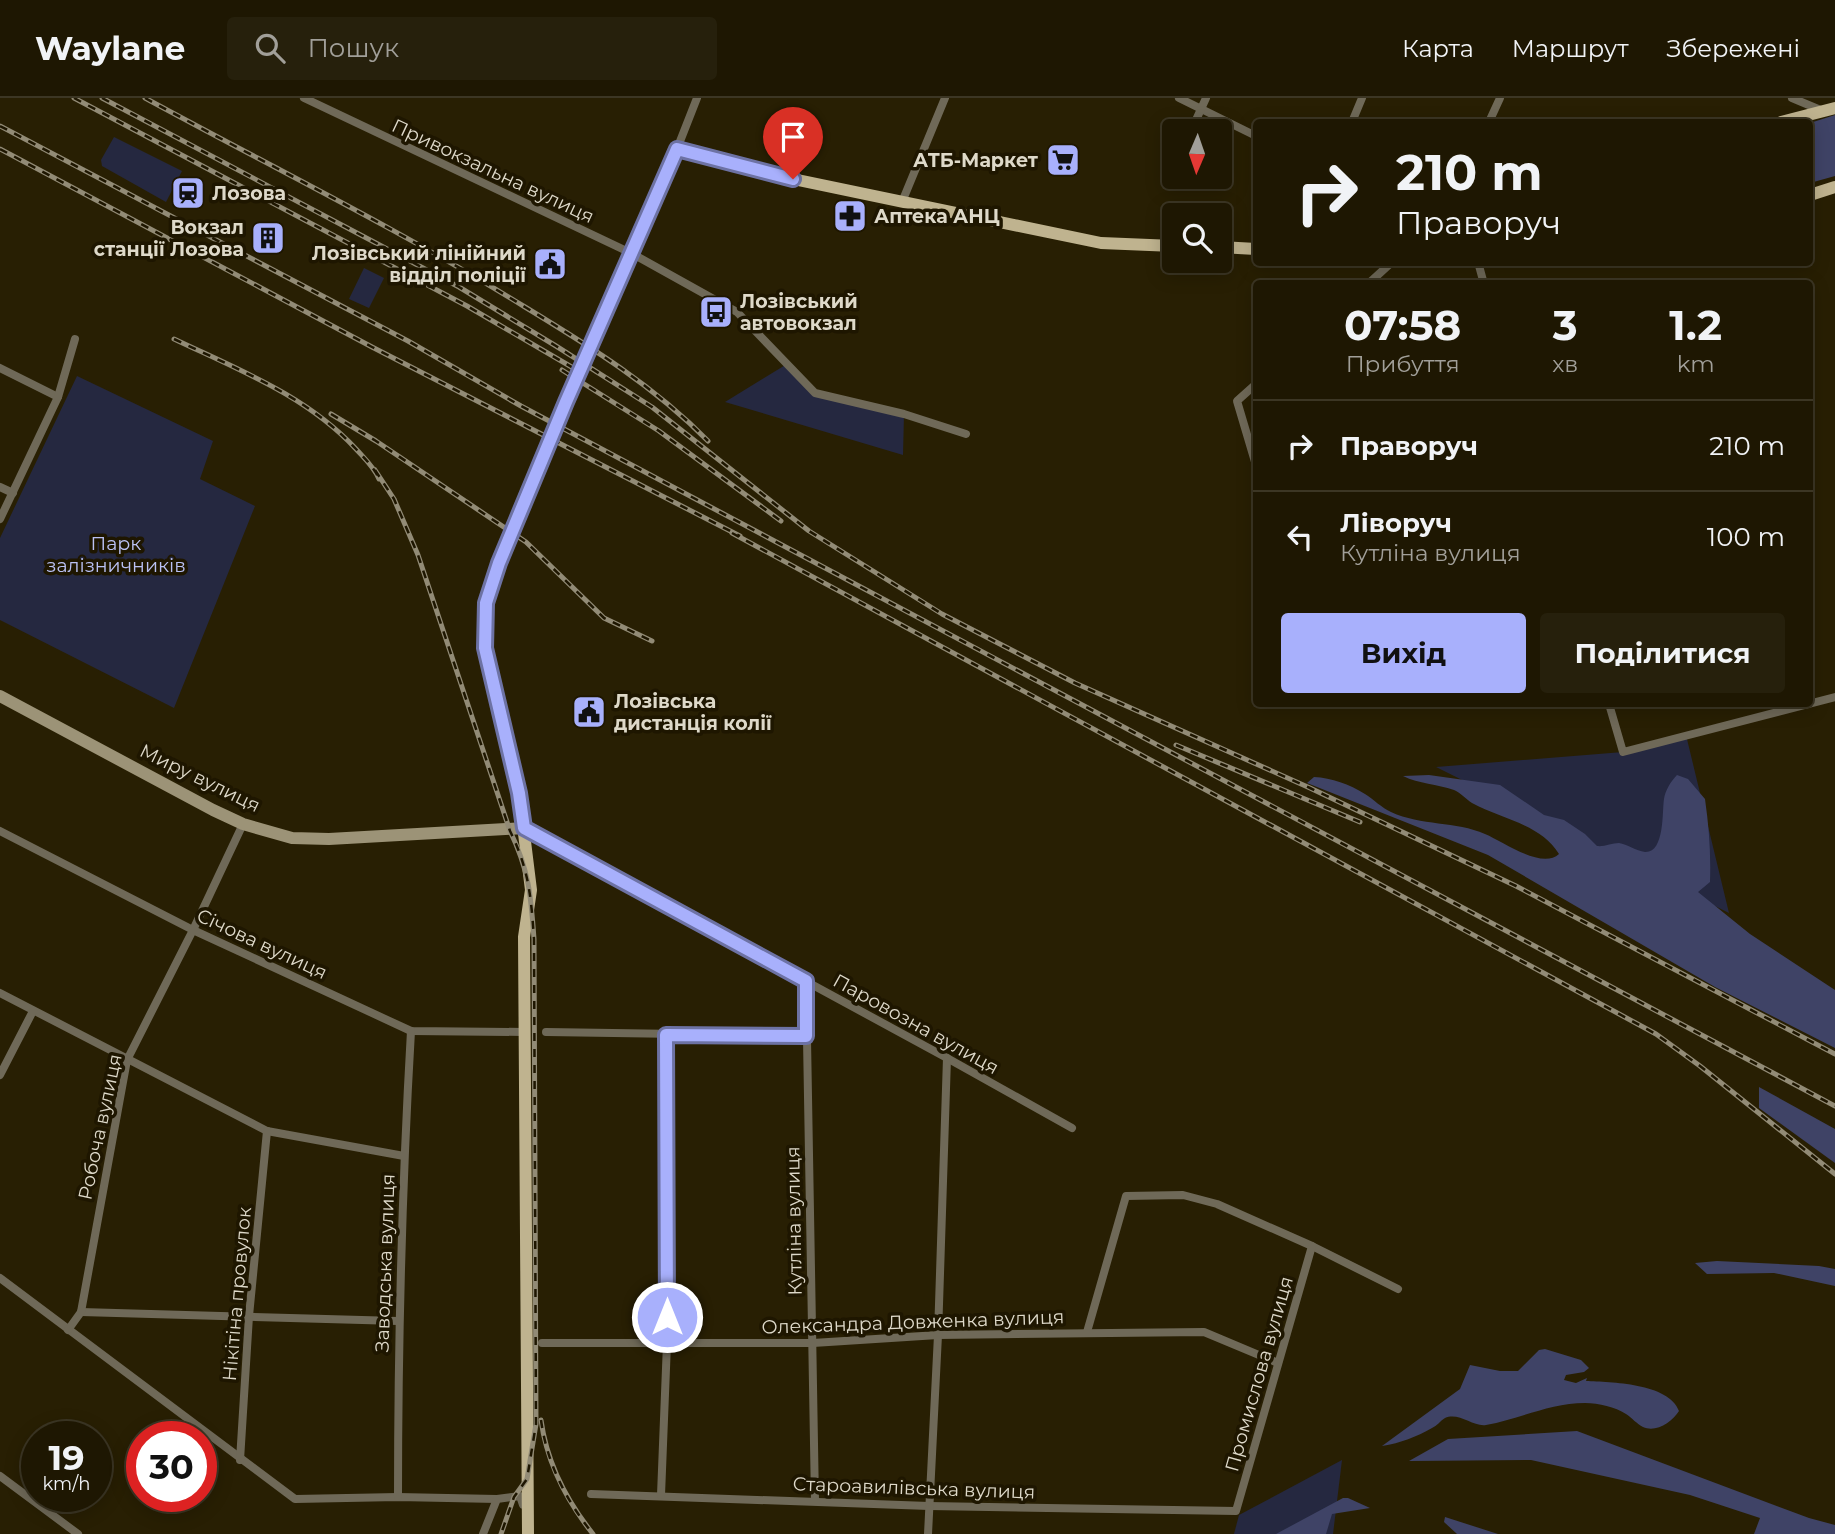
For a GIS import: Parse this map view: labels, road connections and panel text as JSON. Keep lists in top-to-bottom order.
{
  "streets": {
    "main road": ["Миру вулиця"],
    "street": [
      "Привокзальна вулиця",
      "Січова вулиця",
      "Паровозна вулиця",
      "Робоча вулиця",
      "Кутліна вулиця",
      "Заводська вулиця",
      "Нікітіна провулок",
      "Олександра Довженка вулиця",
      "Промислова вулиця",
      "Староавилівська вулиця"
    ]
  },
  "crossings": [
    ["Миру вулиця", "Паровозна вулиця"],
    ["Миру вулиця", "Робоча вулиця"],
    ["Січова вулиця", "Робоча вулиця"],
    ["Січова вулиця", "Заводська вулиця"],
    ["Паровозна вулиця", "Кутліна вулиця"],
    ["Кутліна вулиця", "Олександра Довженка вулиця"],
    ["Кутліна вулиця", "Староавилівська вулиця"],
    ["Олександра Довженка вулиця", "Промислова вулиця"],
    ["Промислова вулиця", "Староавилівська вулиця"]
  ],
  "parks": ["Парк залізничників"],
  "places": {
    "supermarket": ["АТБ-Маркет"],
    "station": ["Лозова"],
    "pharmacy": ["Аптека АНЦ"],
    "building": ["Вокзал станції Лозова"],
    "public building": ["Лозівський лінійний відділ поліції", "Лозівська дистанція колії"],
    "bus stop": ["Лозівський автовокзал"]
  },
  "north": "bottom",
  "page": {
    "header": "Waylane",
    "search": "Пошук",
    "nav": ["Карта", "Маршрут", "Збережені"],
    "turn": ["210 m", "Праворуч"],
    "eta": [
      "07:58",
      "Прибуття",
      "3",
      "хв",
      "1.2",
      "km"
    ],
    "list": [
      {
        "name": "Праворуч",
        "value": "210 m"
      },
      {
        "name": "Ліворуч",
        "note": "Кутліна вулиця",
        "value": "100 m"
      }
    ],
    "buttons": ["Вихід", "Поділитися"],
    "speed": "19 km/h",
    "limit": "30"
  }
}
